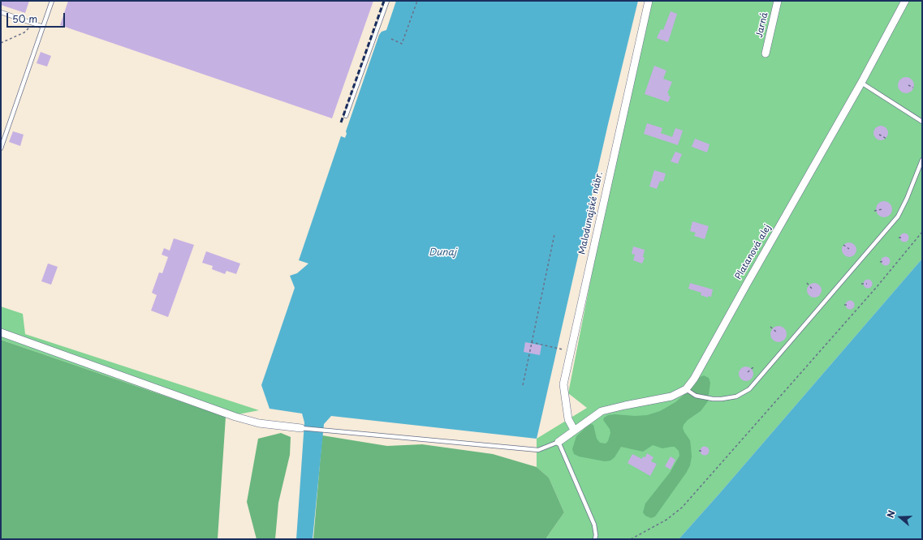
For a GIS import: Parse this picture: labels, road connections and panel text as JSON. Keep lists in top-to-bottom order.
{
  "streets": {
    "street": ["Jarná", "Malodunajské nábr.", "Platanová alej"]
  },
  "water": ["Dunaj"],
  "scale_bar": "50 m",
  "north": "left"
}
